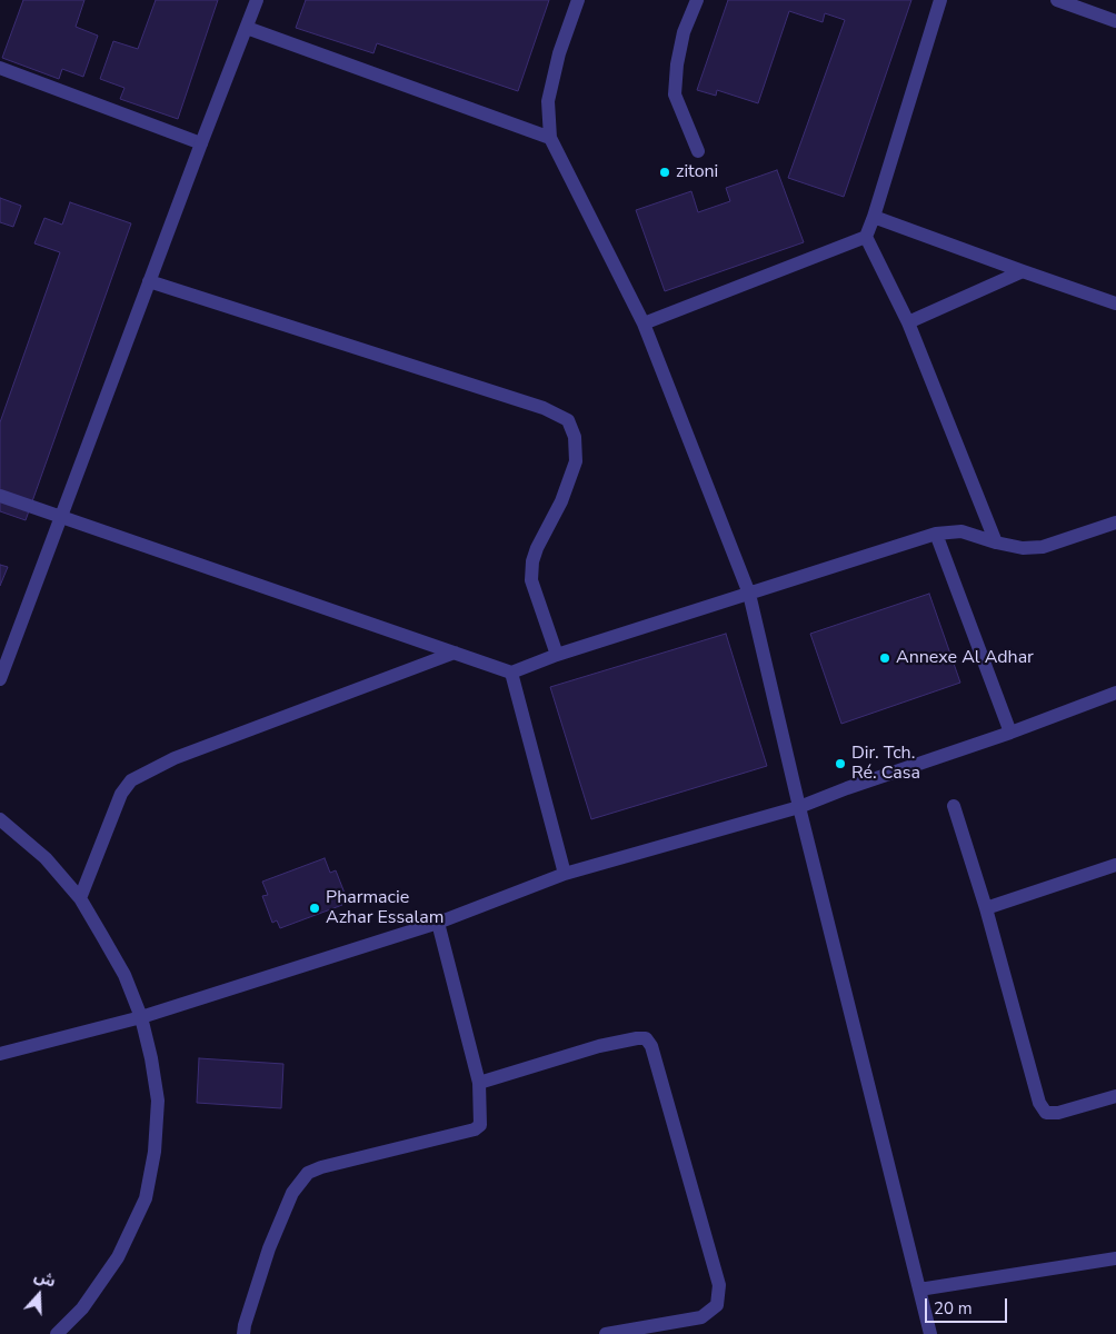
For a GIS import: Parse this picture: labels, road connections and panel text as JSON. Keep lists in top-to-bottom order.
{
  "places": [
    "zitoni",
    "Annexe Al Adhar",
    "Dir. Tch. Ré. Casa",
    "Pharmacie Azhar Essalam"
  ],
  "scale_bar": "20 m",
  "north": "top"
}
